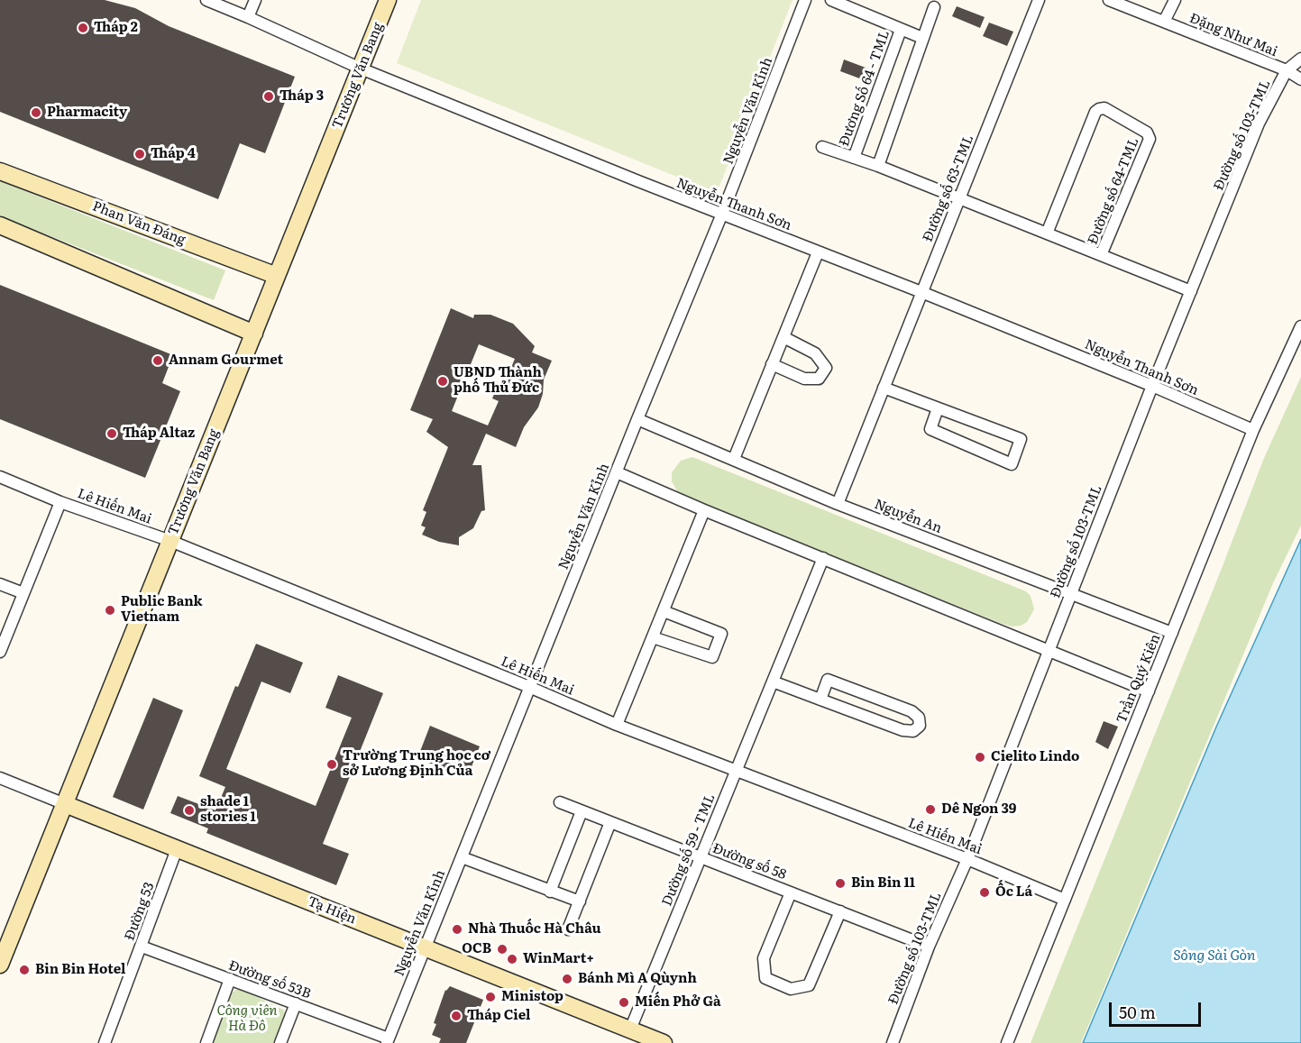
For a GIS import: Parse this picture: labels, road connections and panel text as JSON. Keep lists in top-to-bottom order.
{
  "streets": {
    "street": [
      "Đặng Như Mai",
      "Trương Văn Bang",
      "Đương Số 64 - TML",
      "Nguyễn Văn Kỉnh",
      "Đường số 103-TML",
      "Đường số 63-TML",
      "Đường số 64-TML",
      "Nguyễn Thanh Sơn",
      "Phan Văn Đáng",
      "Lê Hiến Mai",
      "Nguyễn An",
      "Trần Quý Kiên",
      "Dường số 59 - TML",
      "Đường số 58",
      "Tạ Hiện",
      "Đường 53",
      "Đường số 53B"
    ]
  },
  "crossings": [
    ["Đặng Như Mai", "Đường số 103-TML"],
    ["Trương Văn Bang", "Nguyễn Thanh Sơn"],
    ["Trương Văn Bang", "Phan Văn Đáng"],
    ["Trương Văn Bang", "Lê Hiến Mai"],
    ["Trương Văn Bang", "Tạ Hiện"],
    ["Đương Số 64 - TML", "Đường số 64-TML"],
    ["Nguyễn Văn Kỉnh", "Nguyễn Thanh Sơn"],
    ["Nguyễn Văn Kỉnh", "Lê Hiến Mai"],
    ["Nguyễn Văn Kỉnh", "Nguyễn An"],
    ["Nguyễn Văn Kỉnh", "Tạ Hiện"],
    ["Nguyễn Văn Kỉnh", "Đường số 53B"],
    ["Đường số 103-TML", "Đường số 64-TML"],
    ["Đường số 103-TML", "Nguyễn Thanh Sơn"],
    ["Đường số 103-TML", "Lê Hiến Mai"],
    ["Đường số 103-TML", "Nguyễn An"],
    ["Đường số 103-TML", "Đường số 58"],
    ["Đường số 63-TML", "Đường số 64-TML"],
    ["Đường số 63-TML", "Nguyễn Thanh Sơn"],
    ["Đường số 63-TML", "Nguyễn An"],
    ["Nguyễn Thanh Sơn", "Trần Quý Kiên"],
    ["Lê Hiến Mai", "Trần Quý Kiên"],
    ["Lê Hiến Mai", "Dường số 59 - TML"],
    ["Nguyễn An", "Trần Quý Kiên"],
    ["Dường số 59 - TML", "Đường số 58"],
    ["Dường số 59 - TML", "Tạ Hiện"],
    ["Tạ Hiện", "Đường 53"],
    ["Đường 53", "Đường số 53B"]
  ],
  "water": ["Sông Sài Gòn"],
  "parks": ["Công viên Hà Đô"],
  "places": [
    "Tháp 2",
    "Tháp 3",
    "Pharmacity",
    "Tháp 4",
    "Annam Gourmet",
    "UBND Thành phố Thủ Đức",
    "Tháp Altaz",
    "Public Bank Vietnam",
    "Cielito Lindo",
    "Trường Trung học cơ sở Lương Định Của",
    "Dê Ngon 39",
    "shade 1 stories 1",
    "Bin Bin 11",
    "Ốc Lá",
    "Nhà Thuốc Hà Châu",
    "OCB",
    "WinMart+",
    "Bin Bin Hotel",
    "Bánh Mì A Qùynh",
    "Ministop",
    "Miến Phở Gà",
    "Tháp Ciel"
  ],
  "scale_bar": "50 m"
}
